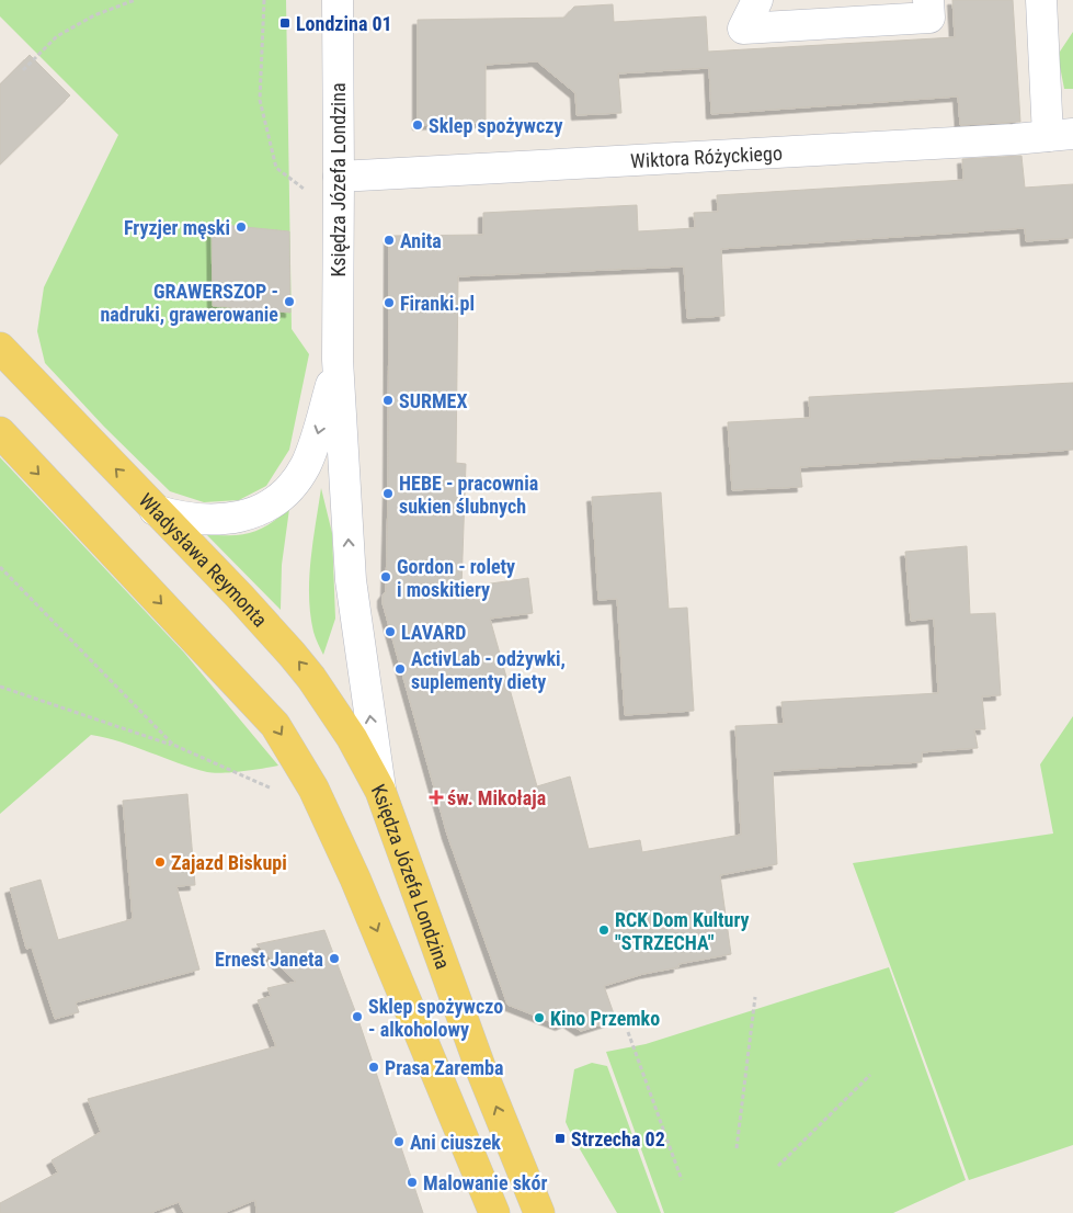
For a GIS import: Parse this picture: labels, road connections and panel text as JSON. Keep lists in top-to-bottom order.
{
  "streets": {
    "main road": ["Księdza Józefa Londzina", "Władysława Reymonta"],
    "street": ["Wiktora Różyckiego"]
  },
  "crossings": [
    ["Wiktora Różyckiego", "Księdza Józefa Londzina"],
    ["Księdza Józefa Londzina", "Władysława Reymonta"]
  ],
  "places": {
    "transit": ["Londzina 01", "Strzecha 02"],
    "other": [
      "Sklep spożywczy",
      "Fryzjer męski",
      "Anita",
      "GRAWERSZOP - nadruki, grawerowanie",
      "Firanki.pl",
      "SURMEX",
      "HEBE - pracownia sukien ślubnych",
      "Gordon - rolety i moskitiery",
      "LAVARD",
      "ActivLab - odżywki, suplementy diety",
      "Zajazd Biskupi",
      "RCK Dom Kultury \"STRZECHA\"",
      "Ernest Janeta",
      "Sklep spożywczo - alkoholowy",
      "Kino Przemko",
      "Prasa Zaremba",
      "Ani ciuszek",
      "Malowanie skór"
    ],
    "health": ["św. Mikołaja"]
  }
}
